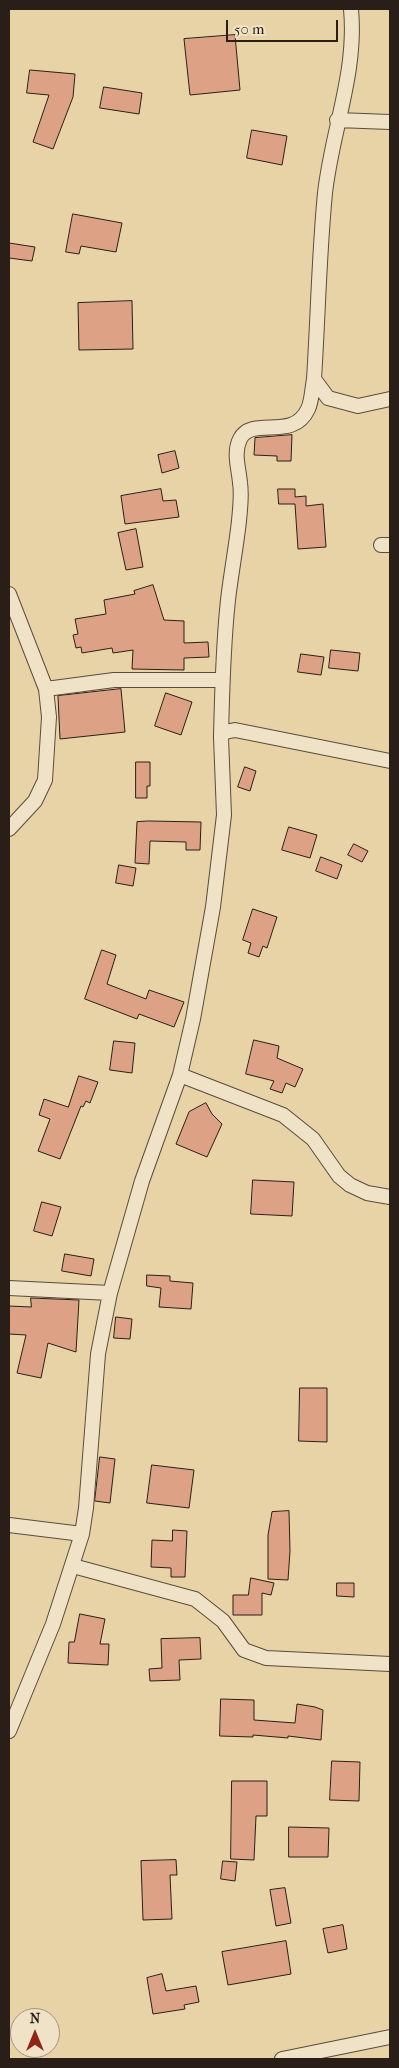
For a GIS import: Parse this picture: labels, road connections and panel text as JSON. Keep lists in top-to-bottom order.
{
  "scale_bar": "50 m",
  "north": "top"
}
